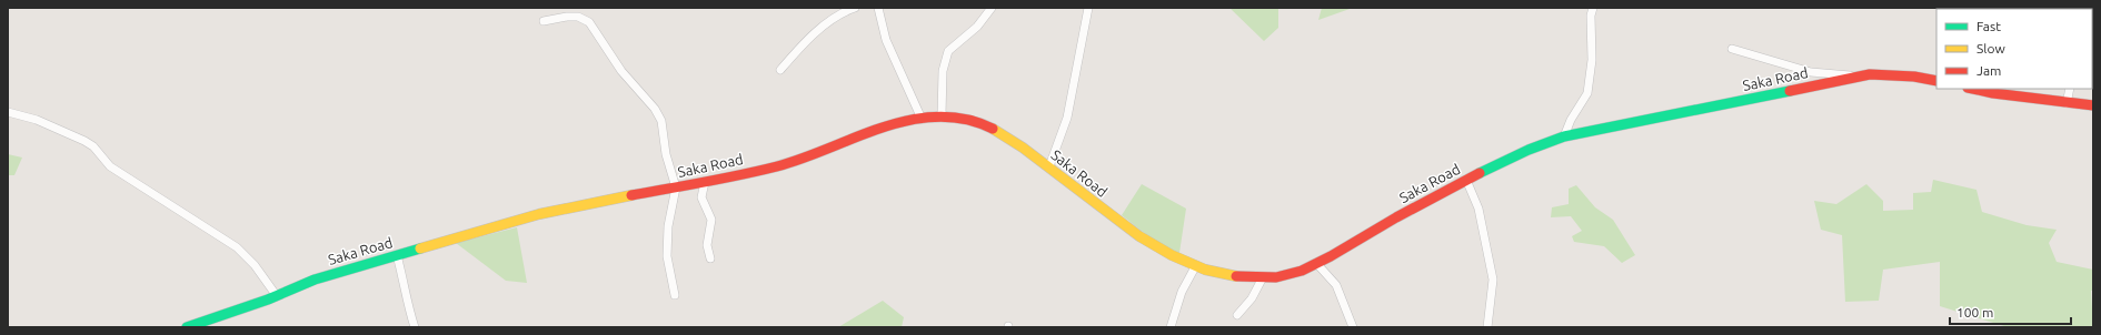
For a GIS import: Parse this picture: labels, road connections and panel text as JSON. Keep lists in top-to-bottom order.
{
  "streets": {
    "main road": ["Saka Road"]
  },
  "legend": ["Fast", "Slow", "Jam"],
  "scale_bar": "100 m"
}
